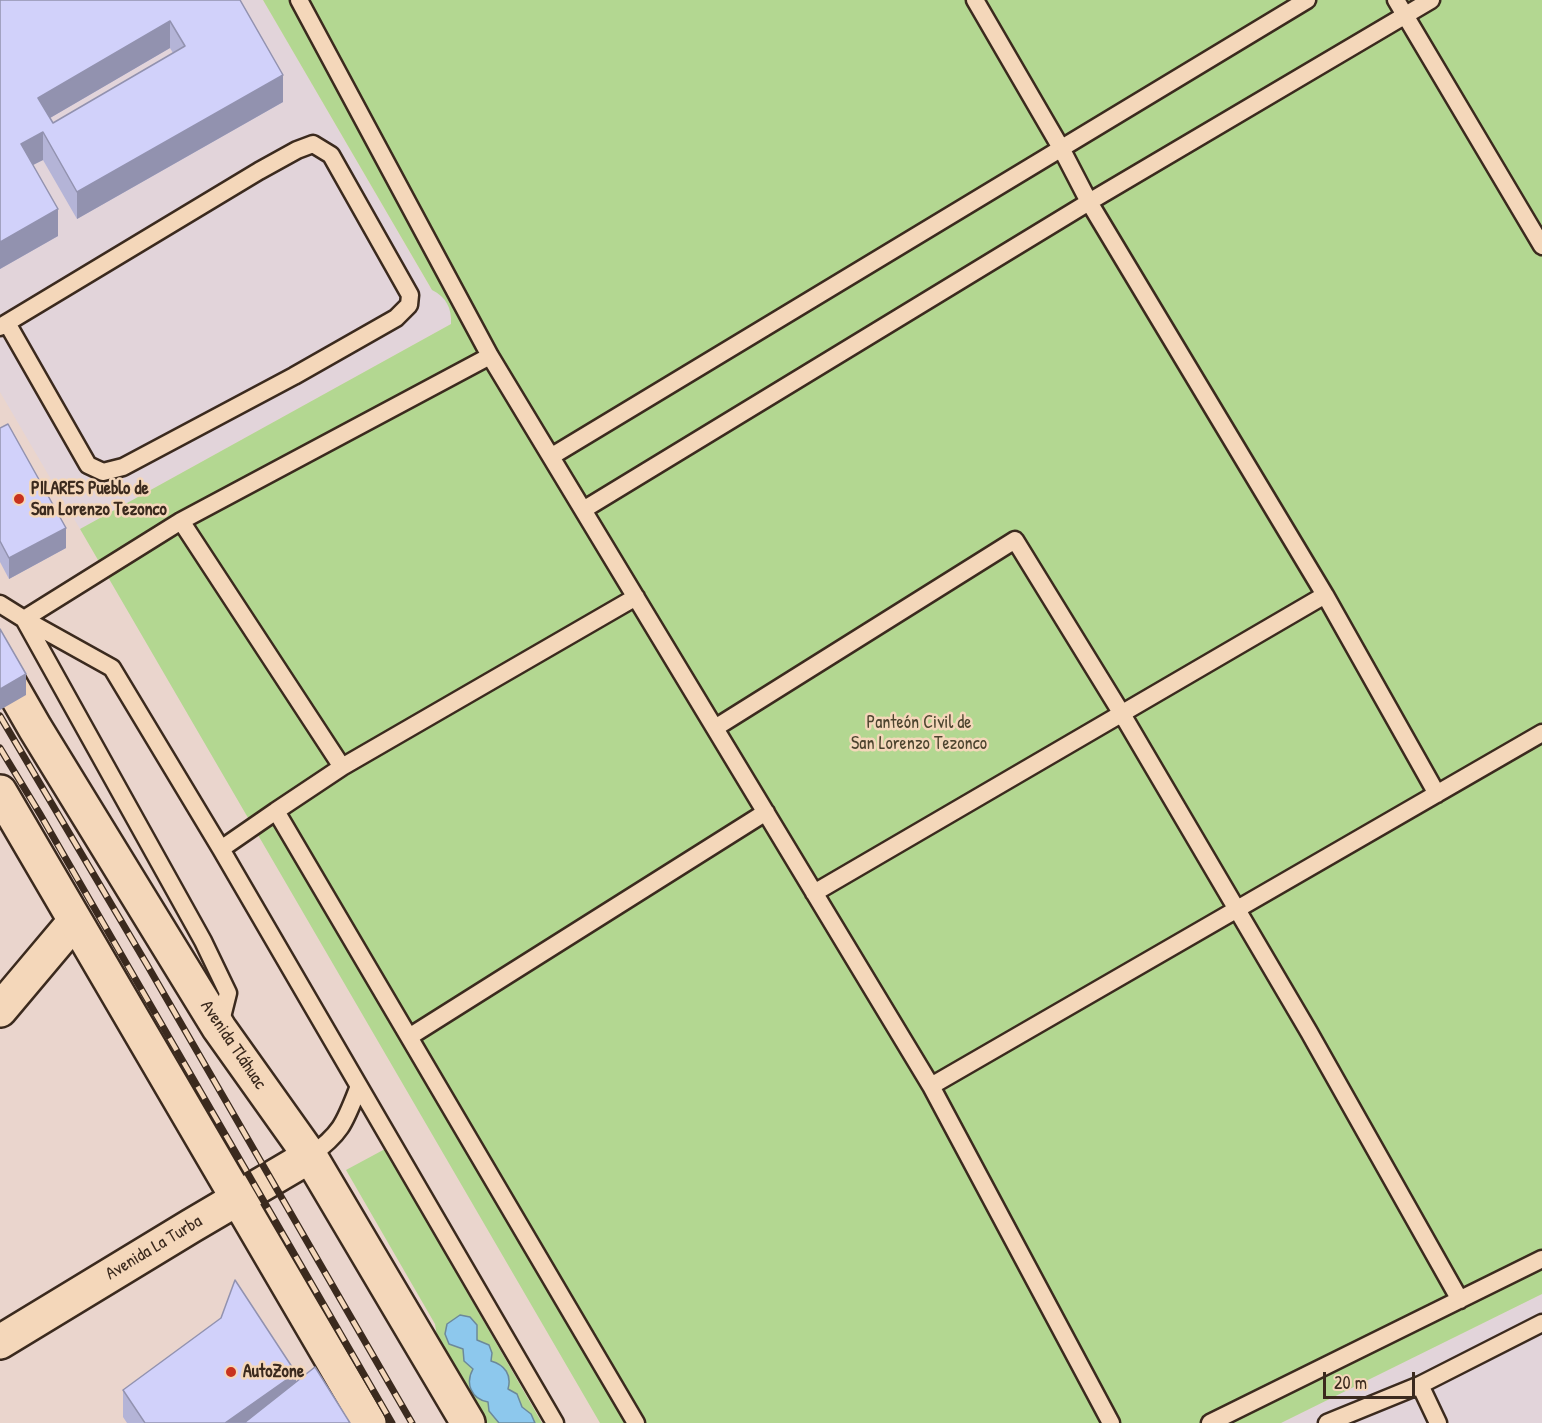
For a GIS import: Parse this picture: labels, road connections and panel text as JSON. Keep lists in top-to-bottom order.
{
  "streets": {
    "main road": ["Avenida Tláhuac", "Avenida La Turba"]
  },
  "crossings": [
    ["Avenida Tláhuac", "Avenida La Turba"]
  ],
  "parks": ["Panteón Civil de San Lorenzo Tezonco"],
  "places": ["PILARES Pueblo de San Lorenzo Tezonco", "AutoZone"],
  "scale_bar": "20 m"
}
